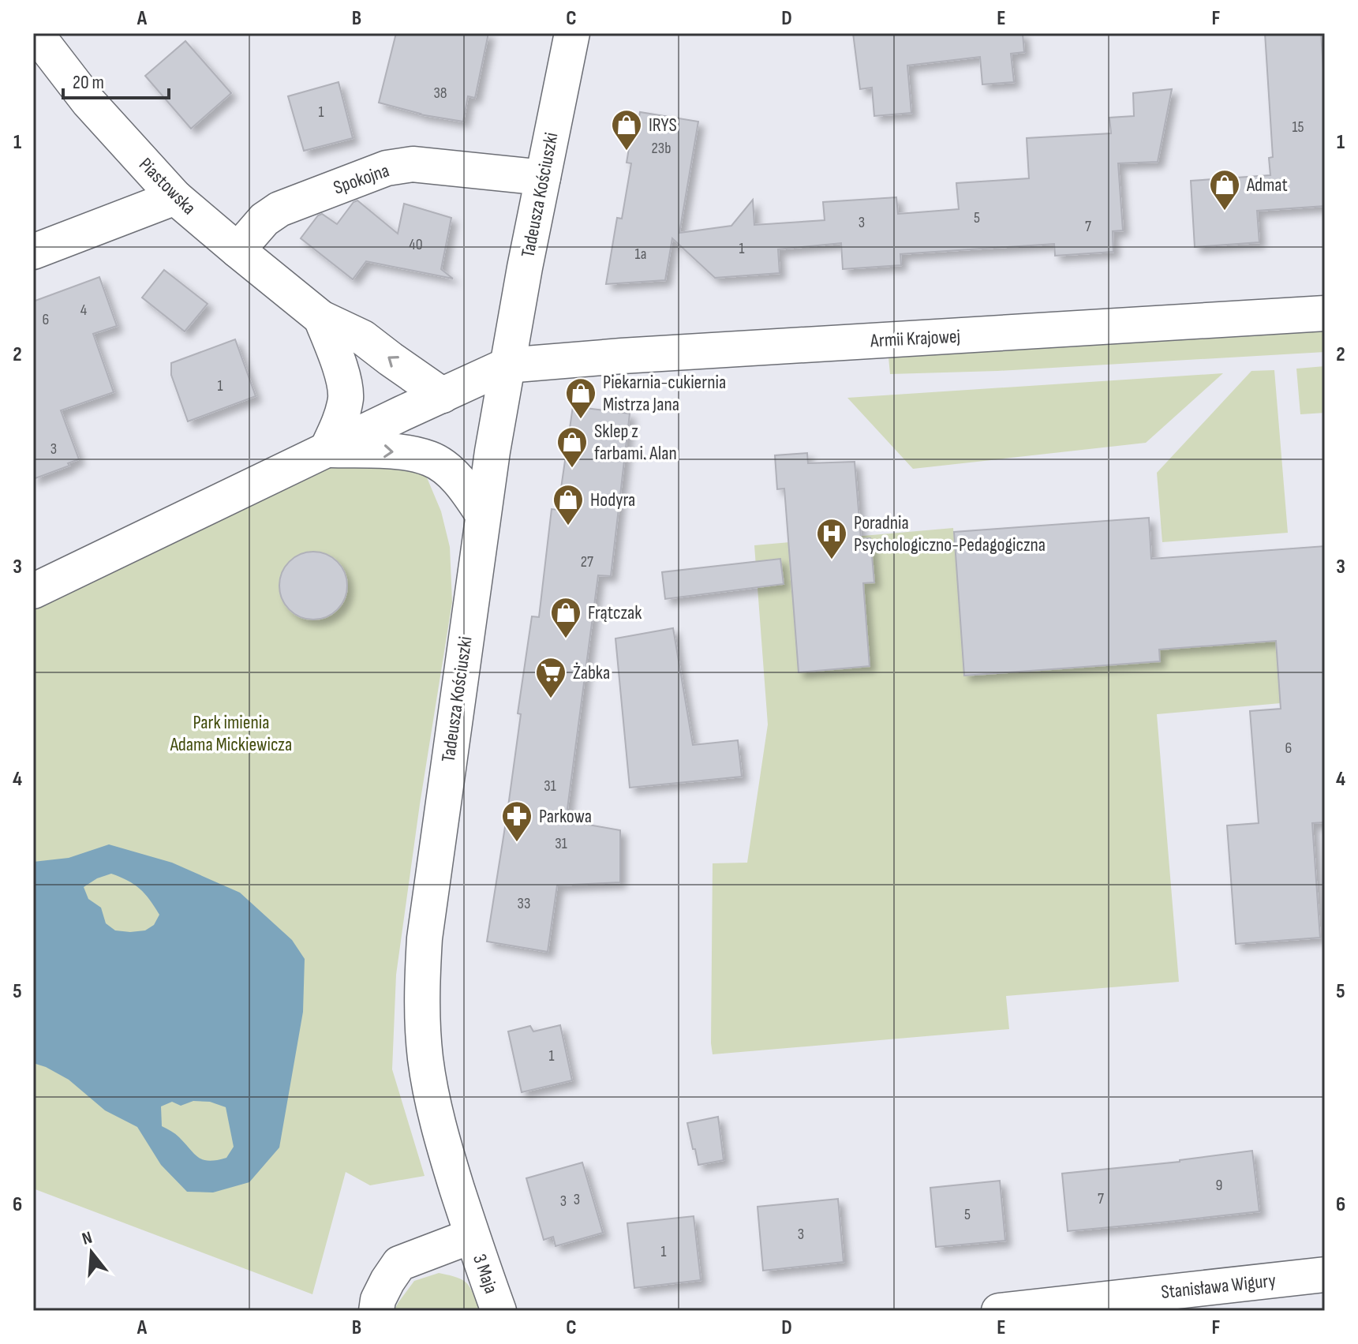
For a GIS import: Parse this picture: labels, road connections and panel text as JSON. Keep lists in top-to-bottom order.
{
  "streets": {
    "street": [
      "Spokojna",
      "Piastowska",
      "Tadeusza Kościuszki",
      "Armii Krajowej",
      "3 Maja",
      "Stanisława Wigury"
    ]
  },
  "crossings": [
    ["Spokojna", "Piastowska"],
    ["Spokojna", "Tadeusza Kościuszki"],
    ["Tadeusza Kościuszki", "Armii Krajowej"],
    ["Tadeusza Kościuszki", "3 Maja"]
  ],
  "parks": ["Park imienia Adama Mickiewicza"],
  "places": {
    "shop": [
      "IRYS",
      "Admat",
      "Piekarnia-cukiernia Mistrza Jana",
      "Sklep z farbami. Alan",
      "Hodyra",
      "Frątczak"
    ],
    "hospital": ["Poradnia Psychologiczno-Pedagogiczna"],
    "supermarket": ["Żabka"],
    "pharmacy": ["Parkowa"]
  },
  "house_numbers": [
    "38",
    "1",
    "15",
    "23b",
    "5",
    "3",
    "7",
    "40",
    "1",
    "1a",
    "4",
    "6",
    "1",
    "3",
    "27",
    "6",
    "31",
    "31",
    "33",
    "1",
    "9",
    "7",
    "3",
    "3",
    "5",
    "3",
    "1"
  ],
  "scale_bar": "20 m",
  "north": "top",
  "grid": {
    "columns": [
      "A",
      "B",
      "C",
      "D",
      "E",
      "F"
    ],
    "rows": [
      "1",
      "2",
      "3",
      "4",
      "5",
      "6"
    ]
  }
}
